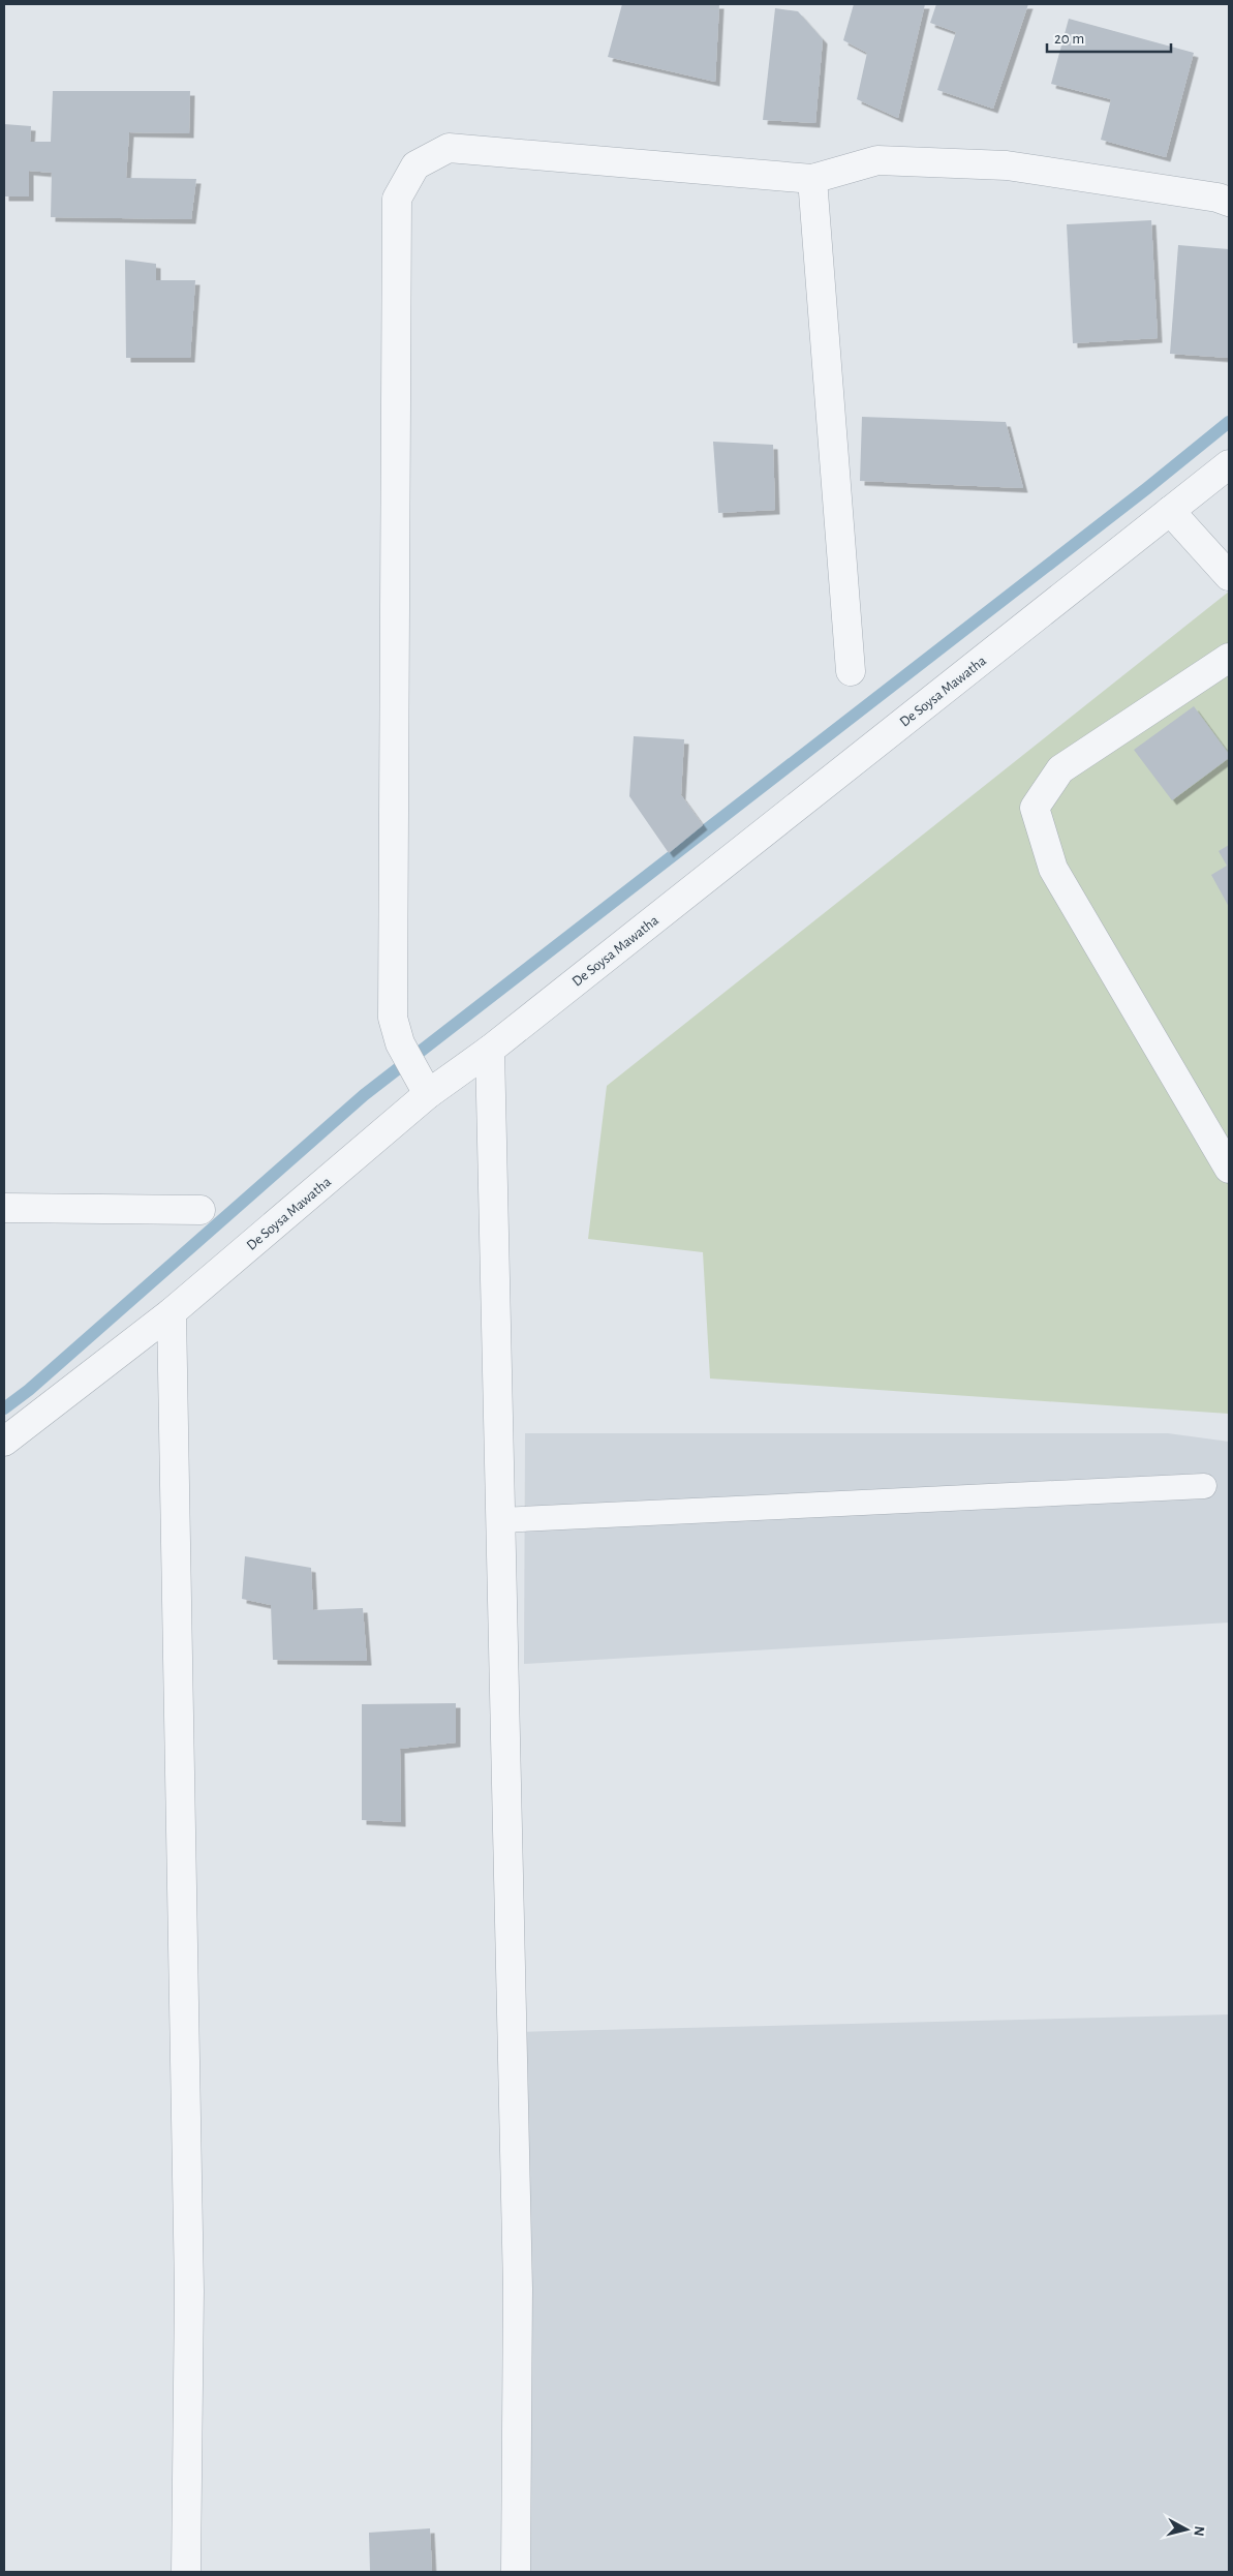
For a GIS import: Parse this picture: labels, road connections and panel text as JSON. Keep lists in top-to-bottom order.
{
  "streets": {
    "street": ["De Soysa Mawatha"]
  },
  "scale_bar": "20 m",
  "north": "right"
}
